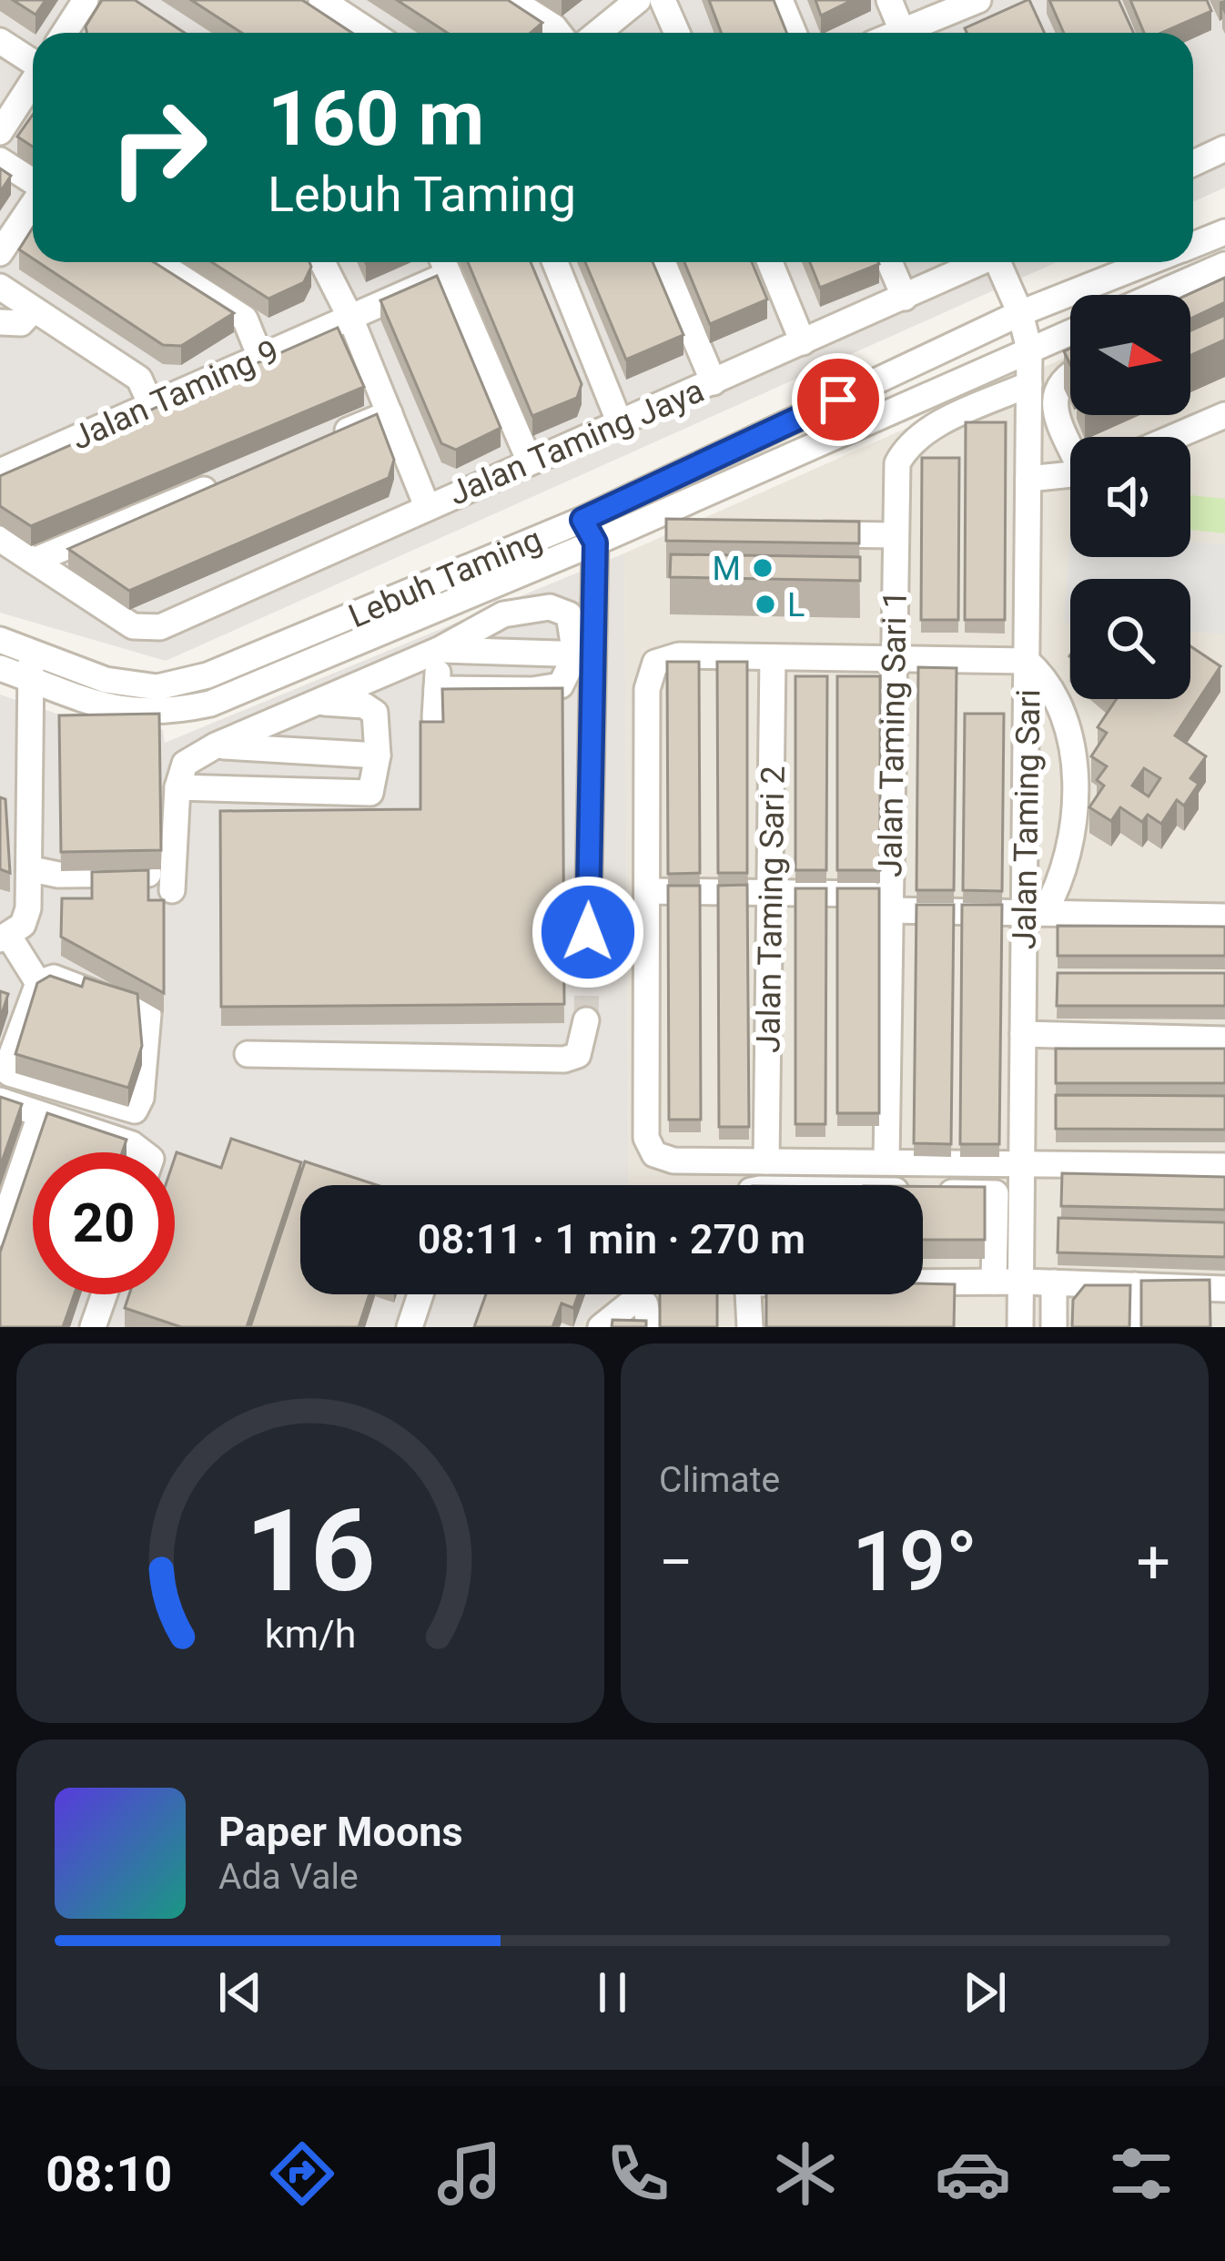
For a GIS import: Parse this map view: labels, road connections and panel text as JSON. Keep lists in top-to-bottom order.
{
  "streets": {
    "street": [
      "Jalan Taming 9",
      "Jalan Taming Jaya",
      "Lebuh Taming",
      "Jalan Taming Sari 1",
      "Jalan Taming Sari",
      "Jalan Taming Sari 2"
    ]
  },
  "crossings": [
    ["Lebuh Taming", "Jalan Taming Sari"],
    ["Jalan Taming Sari 1", "Jalan Taming Sari"]
  ],
  "places": ["M", "L"],
  "north": "right",
  "page": {
    "turn": ["160 m", "Lebuh Taming"],
    "limit": "20",
    "trip": "08:11 · 1 min · 270 m",
    "tile": "Climate",
    "heat": ["−", "19°", "+"],
    "song": ["Paper Moons", "Ada Vale"],
    "tabs": "08:10",
    "gauge": ["16", "km/h"]
  }
}
